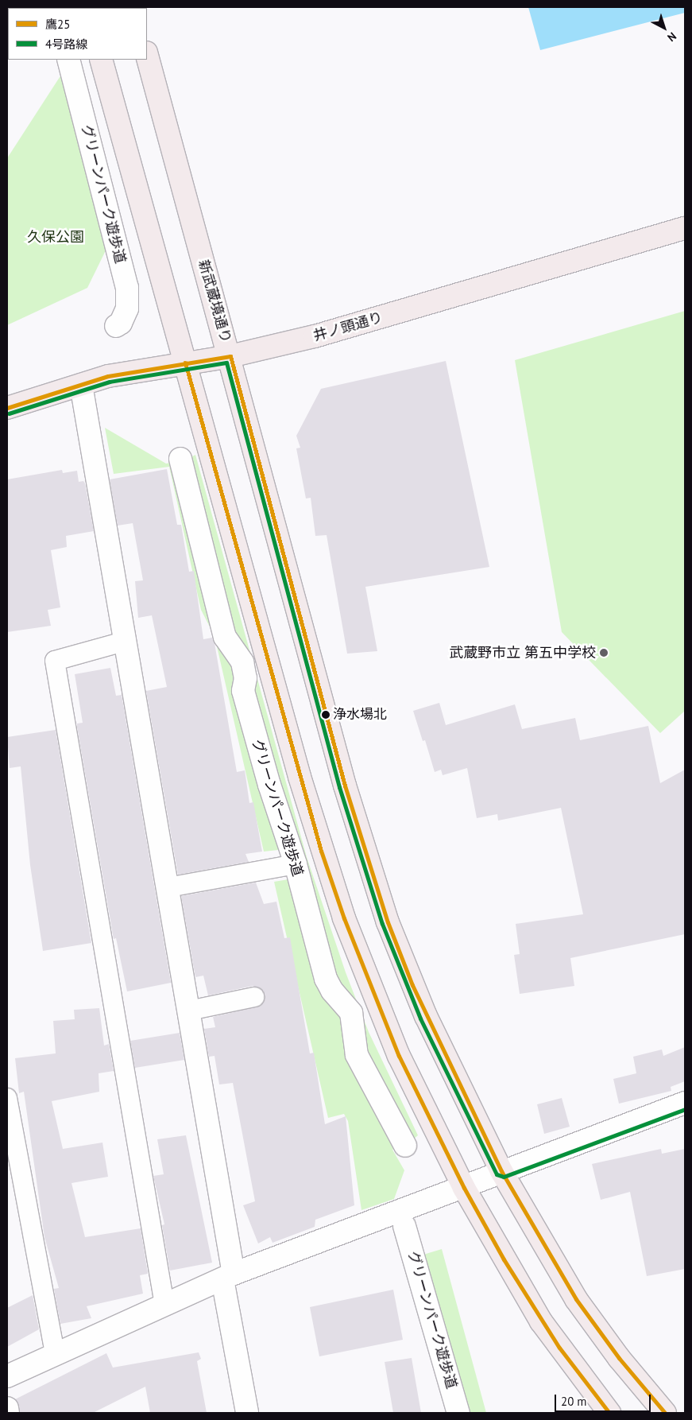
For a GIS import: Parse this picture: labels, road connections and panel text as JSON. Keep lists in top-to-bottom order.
{
  "streets": {
    "main road": ["新武蔵境通り", "井ノ頭通り"],
    "street": ["グリーンパーク遊歩道"]
  },
  "crossings": [
    ["新武蔵境通り", "井ノ頭通り"]
  ],
  "parks": ["久保公園"],
  "places": ["武蔵野市立 第五中学校", "浄水場北"],
  "lines": ["transit line 鷹25", "transit line 4号路線"],
  "legend": ["鷹25", "4号路線"],
  "scale_bar": "20 m",
  "north": "bottom right"
}
